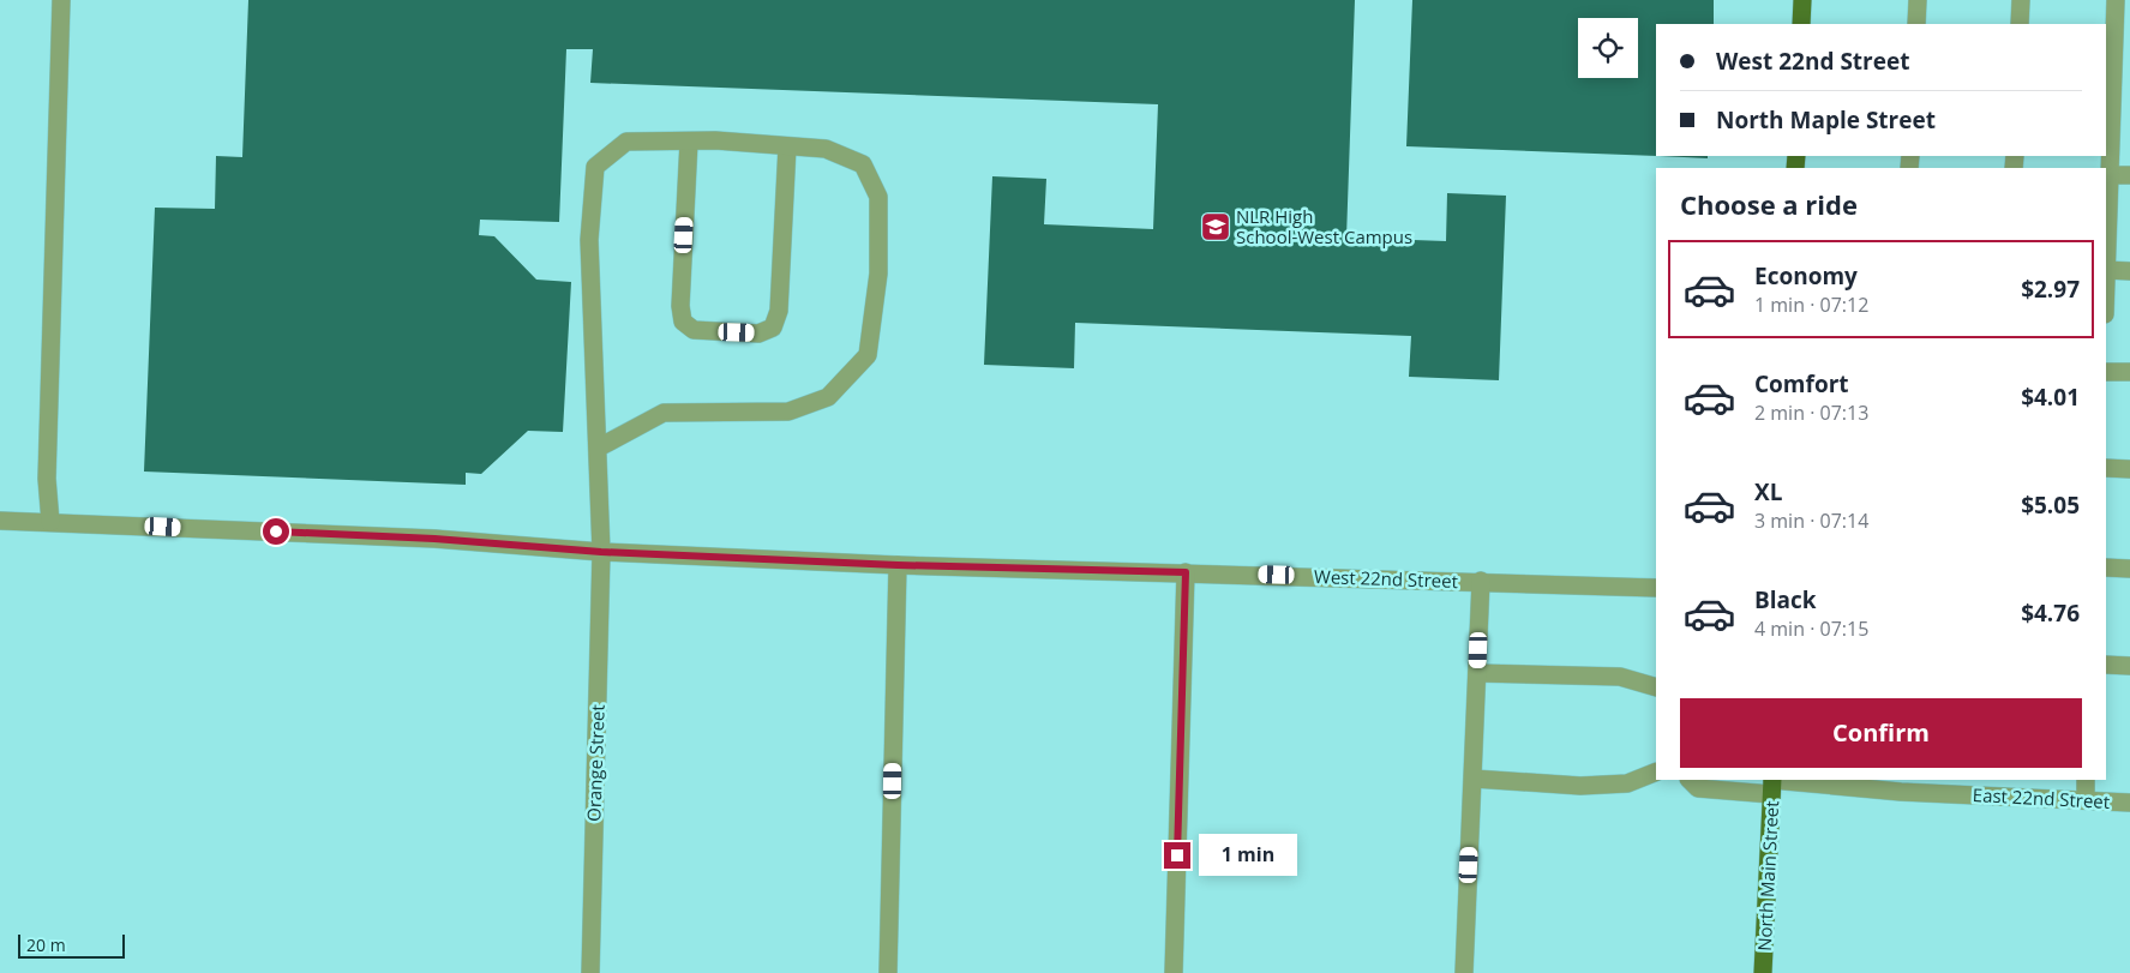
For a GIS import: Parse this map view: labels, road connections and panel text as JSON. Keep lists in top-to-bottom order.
{
  "streets": {
    "main road": ["North Main Street"],
    "street": ["West 22nd Street", "Orange Street", "East 22nd Street"]
  },
  "crossings": [
    ["West 22nd Street", "Orange Street"],
    ["East 22nd Street", "North Main Street"]
  ],
  "places": {
    "school or university": ["NLR High School-West Campus"]
  },
  "scale_bar": "20 m",
  "page": {
    "banner": ["West 22nd Street", "North Maple Street"],
    "heading": "Choose a ride",
    "list": [
      {
        "name": "Economy",
        "note": "1 min · 07:12",
        "value": "$2.97"
      },
      {
        "name": "Comfort",
        "note": "2 min · 07:13",
        "value": "$4.01"
      },
      {
        "name": "XL",
        "note": "3 min · 07:14",
        "value": "$5.05"
      },
      {
        "name": "Black",
        "note": "4 min · 07:15",
        "value": "$4.76"
      }
    ],
    "buttons": "Confirm",
    "bubble": "1 min",
    "scale": "20 m"
  }
}
